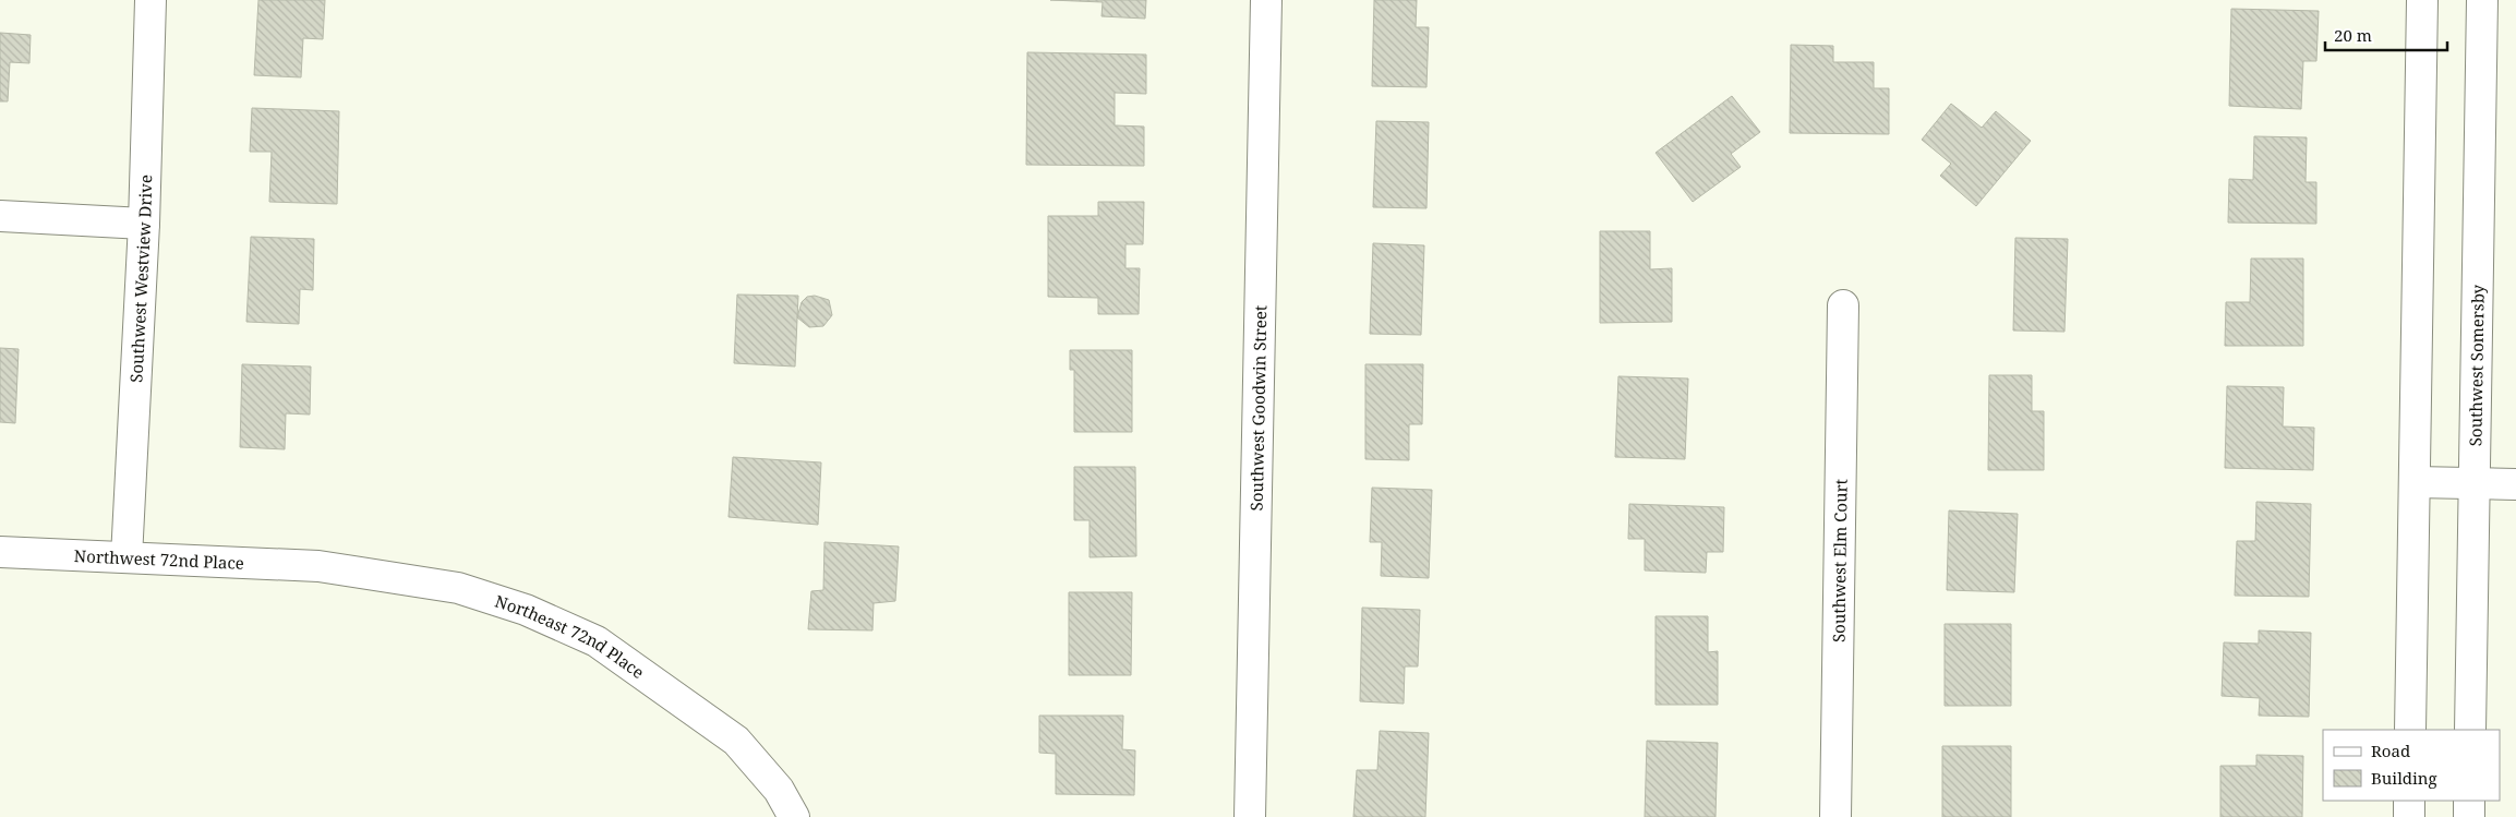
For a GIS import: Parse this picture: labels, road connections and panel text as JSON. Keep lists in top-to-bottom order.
{
  "streets": {
    "street": [
      "Southwest Westview Drive",
      "Southwest Somersby",
      "Southwest Goodwin Street",
      "Northwest 72nd Place",
      "Southwest Elm Court",
      "Northeast 72nd Place"
    ]
  },
  "crossings": [
    ["Southwest Westview Drive", "Northwest 72nd Place"],
    ["Northwest 72nd Place", "Northeast 72nd Place"]
  ],
  "legend": ["Road", "Building"],
  "scale_bar": "20 m"
}
